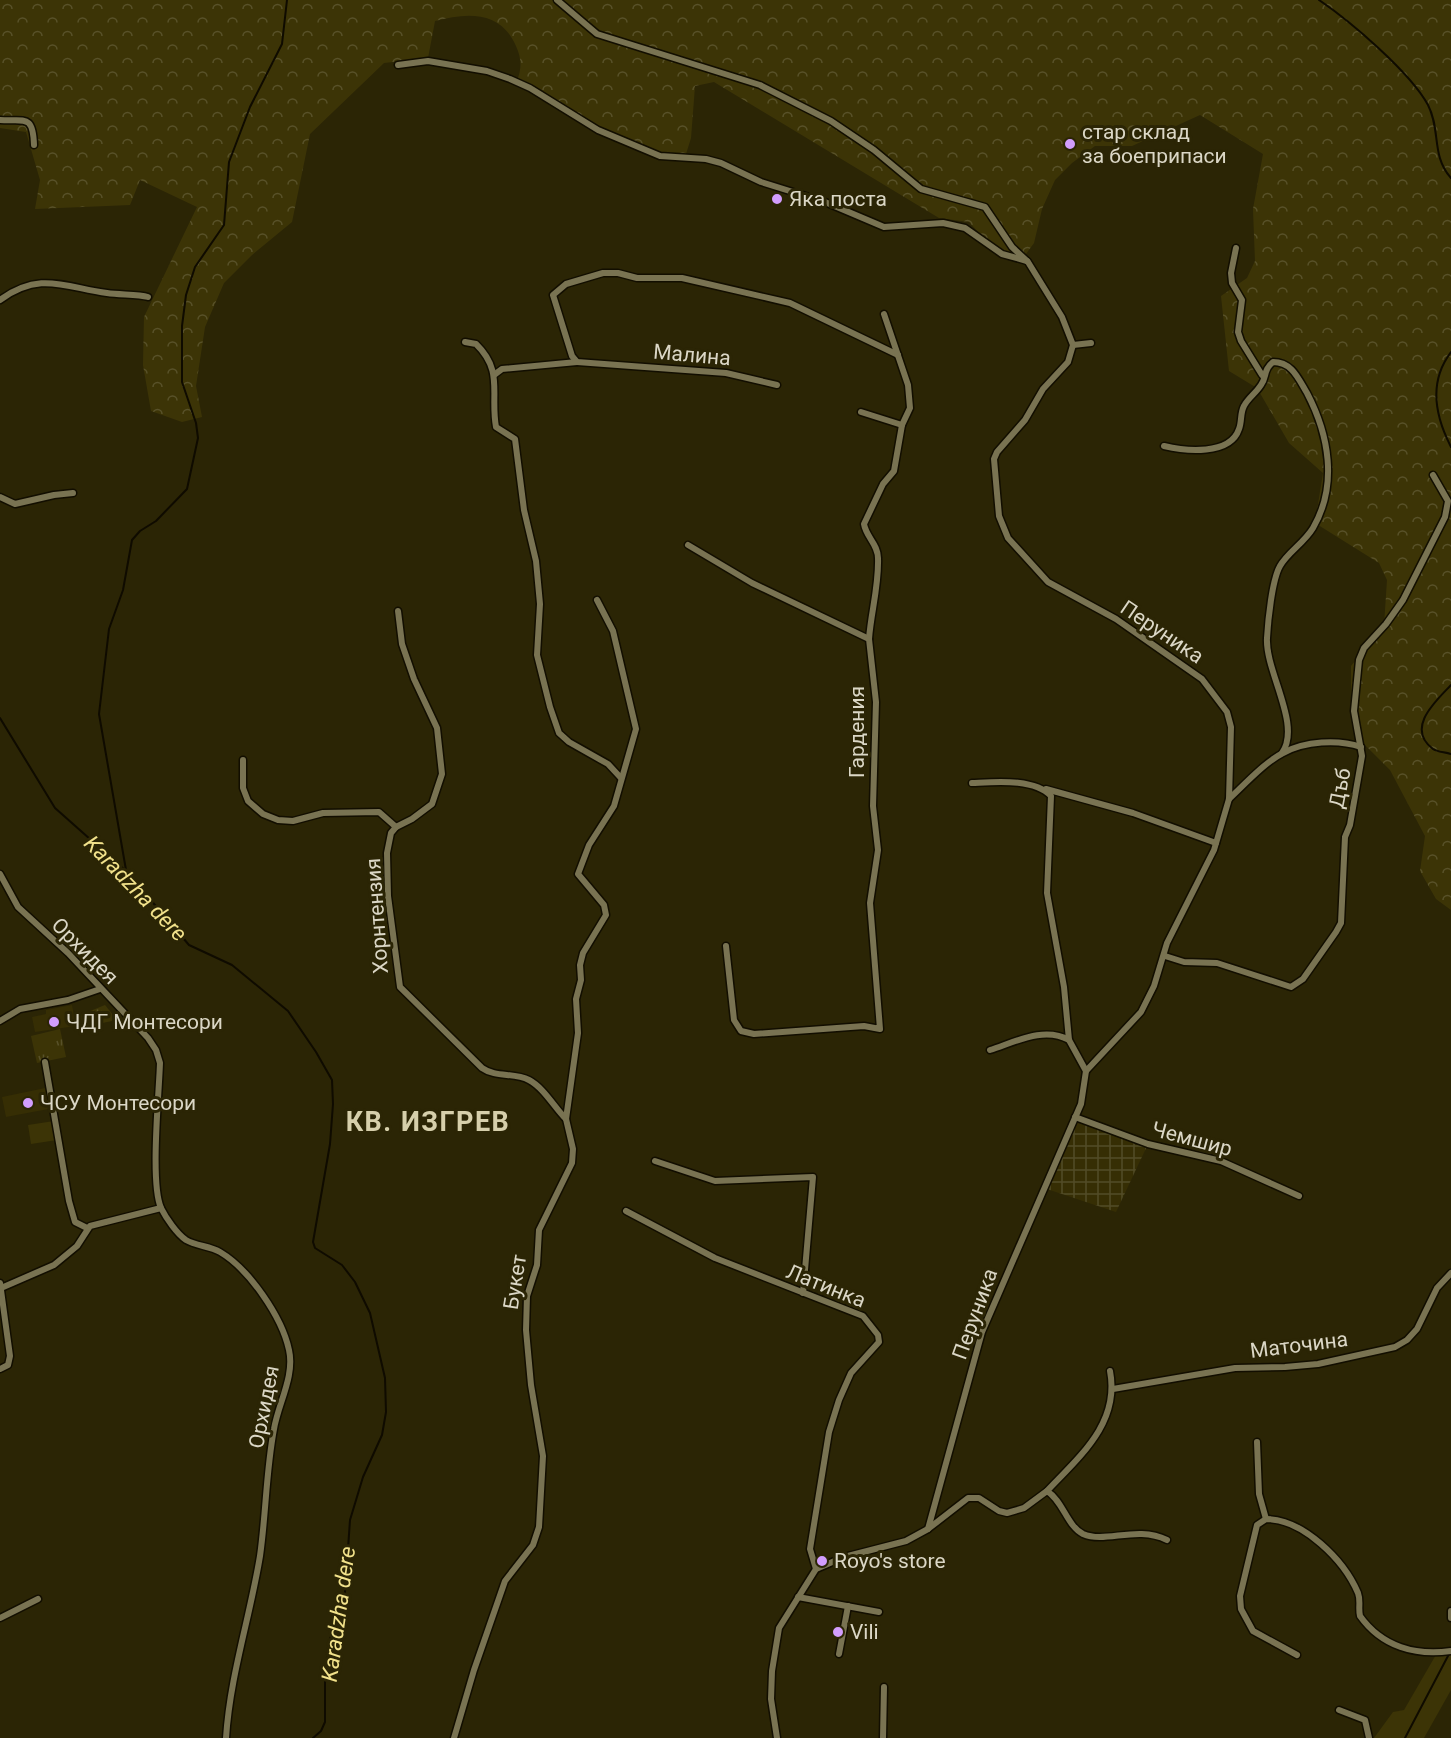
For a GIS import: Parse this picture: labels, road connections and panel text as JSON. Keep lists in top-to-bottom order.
{
  "streets": {
    "street": [
      "Малина",
      "Перуника",
      "Гардения",
      "Дъб",
      "Хорнтензия",
      "Орхидея",
      "Чемшир",
      "Букет",
      "Латинка",
      "Маточина"
    ]
  },
  "crossings": [
    ["Перуника", "Дъб"],
    ["Перуника", "Чемшир"],
    ["Хорнтензия", "Букет"]
  ],
  "districts": ["КВ. ИЗГРЕВ"],
  "water": ["Karadzha dere"],
  "places": [
    "стар склад за боеприпаси",
    "Яка поста",
    "ЧДГ Монтесори",
    "ЧСУ Монтесори",
    "Royo's store",
    "Vili"
  ]
}
